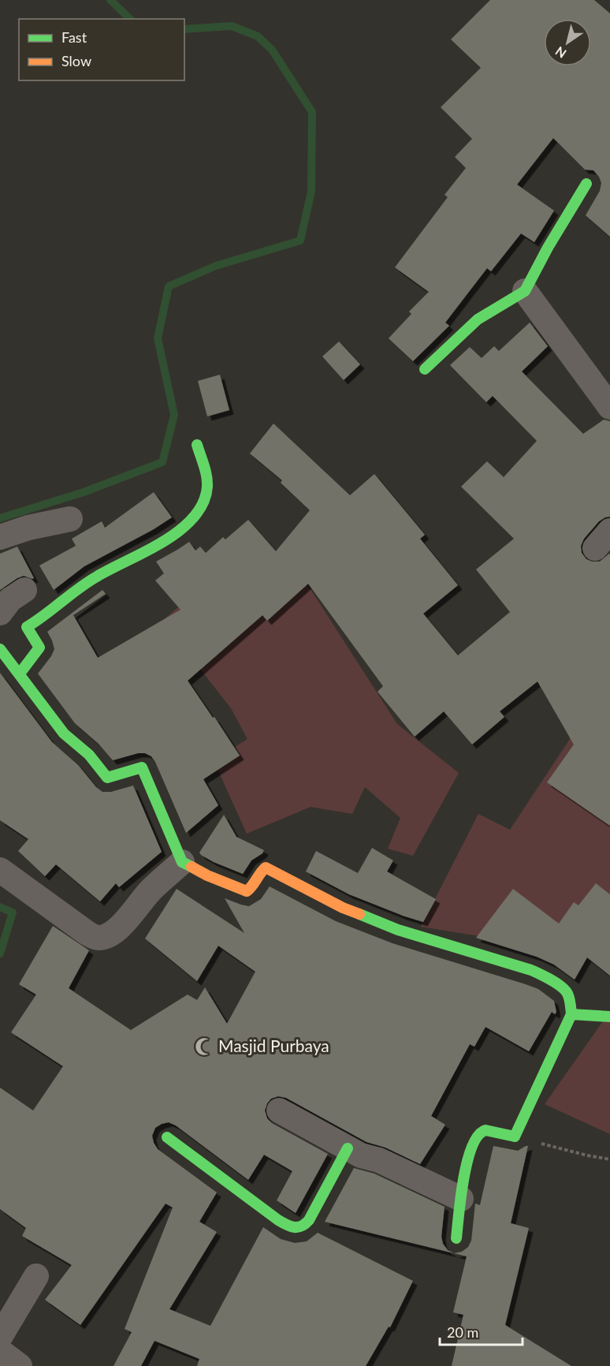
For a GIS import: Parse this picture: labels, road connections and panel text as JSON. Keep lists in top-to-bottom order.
{
  "places": {
    "mosque": ["Masjid Purbaya"]
  },
  "legend": ["Fast", "Slow"],
  "scale_bar": "20 m",
  "north": "bottom left"
}
